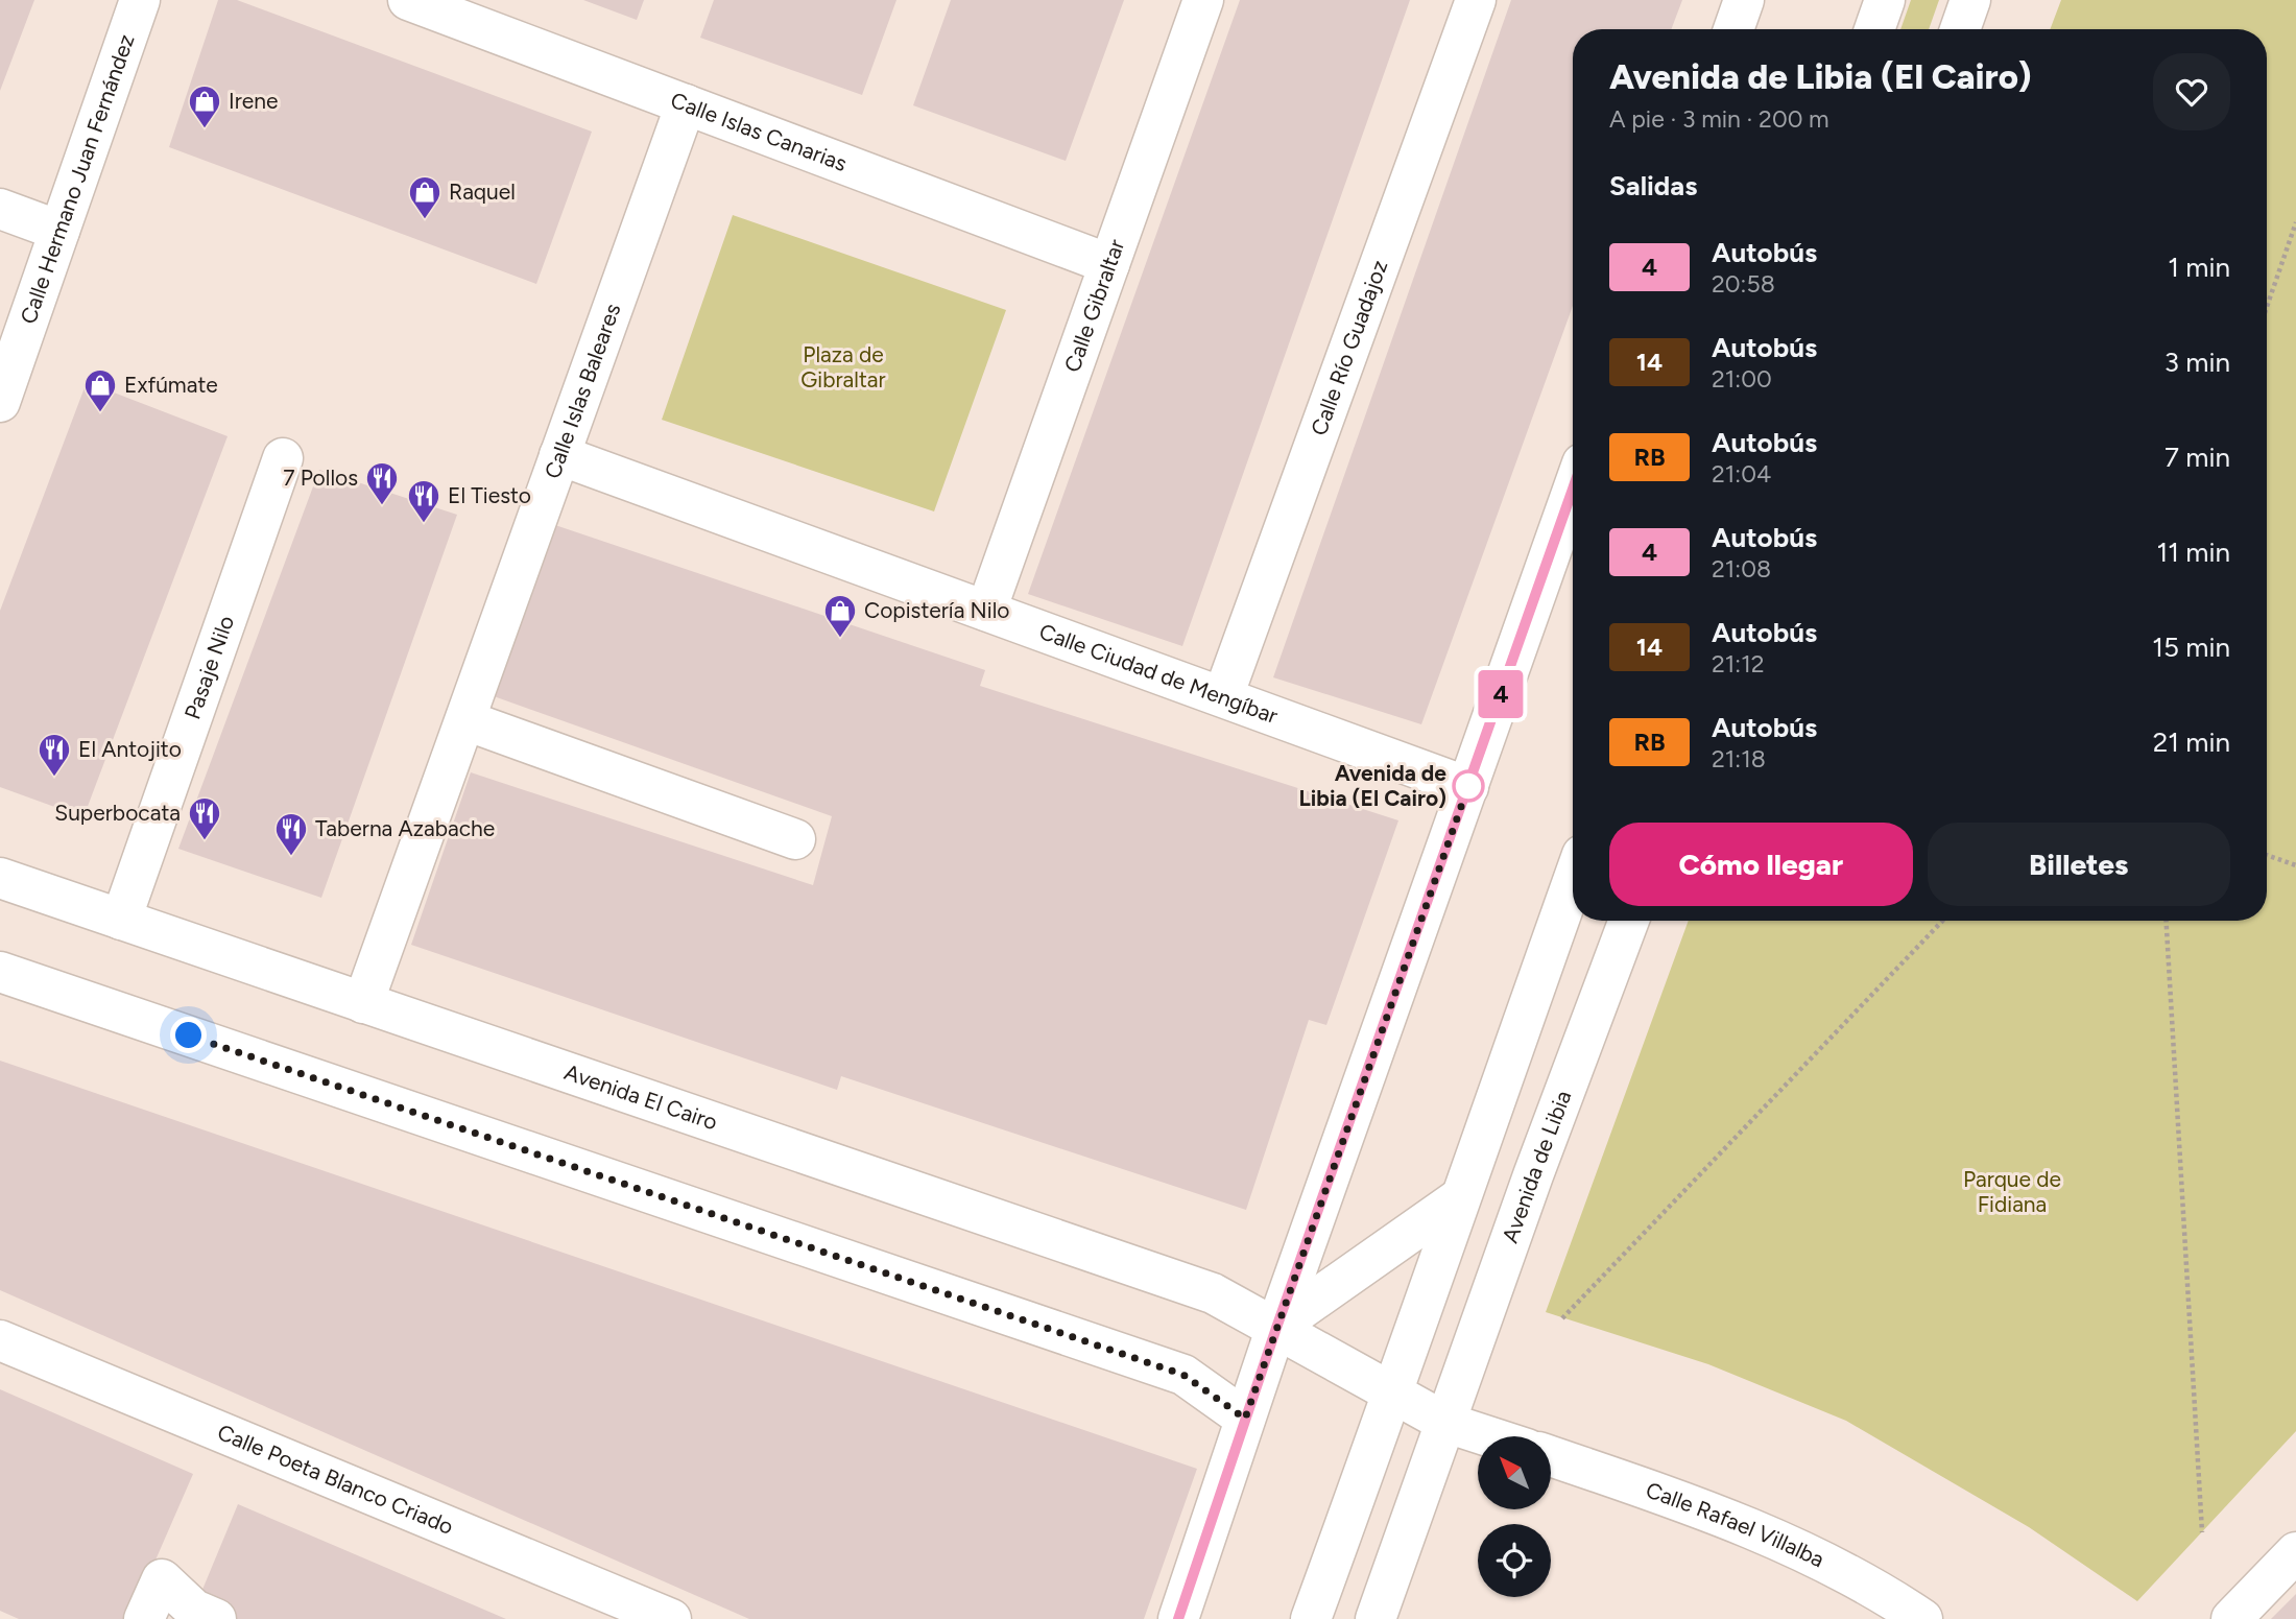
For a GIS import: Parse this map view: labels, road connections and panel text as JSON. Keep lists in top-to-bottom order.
{
  "streets": {
    "street": [
      "Calle Islas Canarias",
      "Calle Hermano Juan Fernández",
      "Calle Gibraltar",
      "Calle Río Guadajoz",
      "Calle Islas Baleares",
      "Pasaje Nilo",
      "Calle Ciudad de Mengíbar",
      "Avenida El Cairo",
      "Avenida de Libia",
      "Calle Poeta Blanco Criado",
      "Calle Rafael Villalba"
    ]
  },
  "crossings": [
    ["Calle Islas Canarias", "Calle Gibraltar"],
    ["Calle Islas Canarias", "Calle Islas Baleares"],
    ["Calle Gibraltar", "Calle Ciudad de Mengíbar"],
    ["Calle Río Guadajoz", "Calle Ciudad de Mengíbar"],
    ["Calle Islas Baleares", "Calle Ciudad de Mengíbar"],
    ["Calle Islas Baleares", "Avenida El Cairo"],
    ["Pasaje Nilo", "Avenida El Cairo"]
  ],
  "parks": ["Plaza de Gibraltar", "Parque de Fidiana"],
  "places": {
    "shop": [
      "Irene",
      "Raquel",
      "Exfúmate",
      "Copistería Nilo"
    ],
    "restaurant": [
      "7 Pollos",
      "El Tiesto",
      "El Antojito",
      "Superbocata",
      "Taberna Azabache"
    ],
    "other": ["Avenida de Libia (El Cairo)"]
  },
  "lines": ["bus line 4"],
  "north": "top left",
  "page": {
    "on_map": "4",
    "heading": [
      ["Avenida de Libia (El Cairo)", "A pie · 3 min · 200 m"],
      "Salidas"
    ],
    "list": [
      {
        "mark": "4",
        "name": "Autobús",
        "note": "20:58",
        "value": "1 min"
      },
      {
        "mark": "14",
        "name": "Autobús",
        "note": "21:00",
        "value": "3 min"
      },
      {
        "mark": "RB",
        "name": "Autobús",
        "note": "21:04",
        "value": "7 min"
      },
      {
        "mark": "4",
        "name": "Autobús",
        "note": "21:08",
        "value": "11 min"
      },
      {
        "mark": "14",
        "name": "Autobús",
        "note": "21:12",
        "value": "15 min"
      },
      {
        "mark": "RB",
        "name": "Autobús",
        "note": "21:18",
        "value": "21 min"
      }
    ],
    "buttons": ["Cómo llegar", "Billetes"]
  }
}
